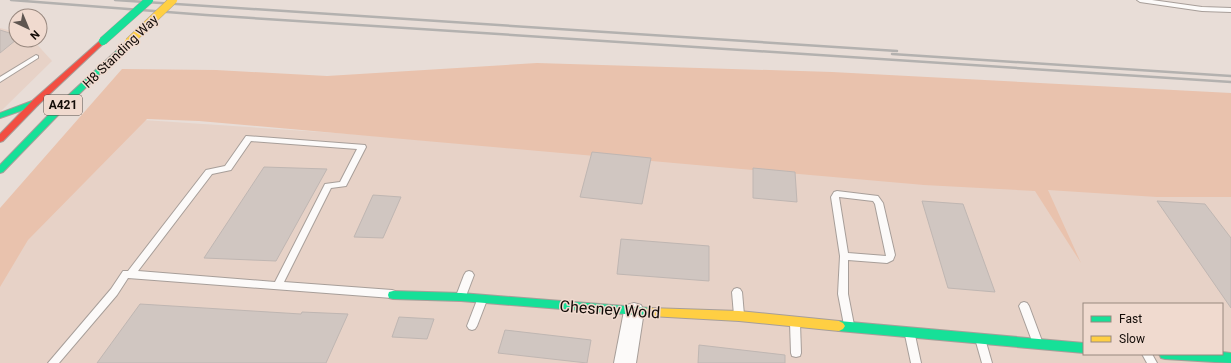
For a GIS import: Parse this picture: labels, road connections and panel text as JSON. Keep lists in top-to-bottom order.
{
  "streets": {
    "main road": ["H8 Standing Way", "A421", "Chesney Wold"]
  },
  "legend": ["Fast", "Slow"],
  "north": "bottom right"
}
